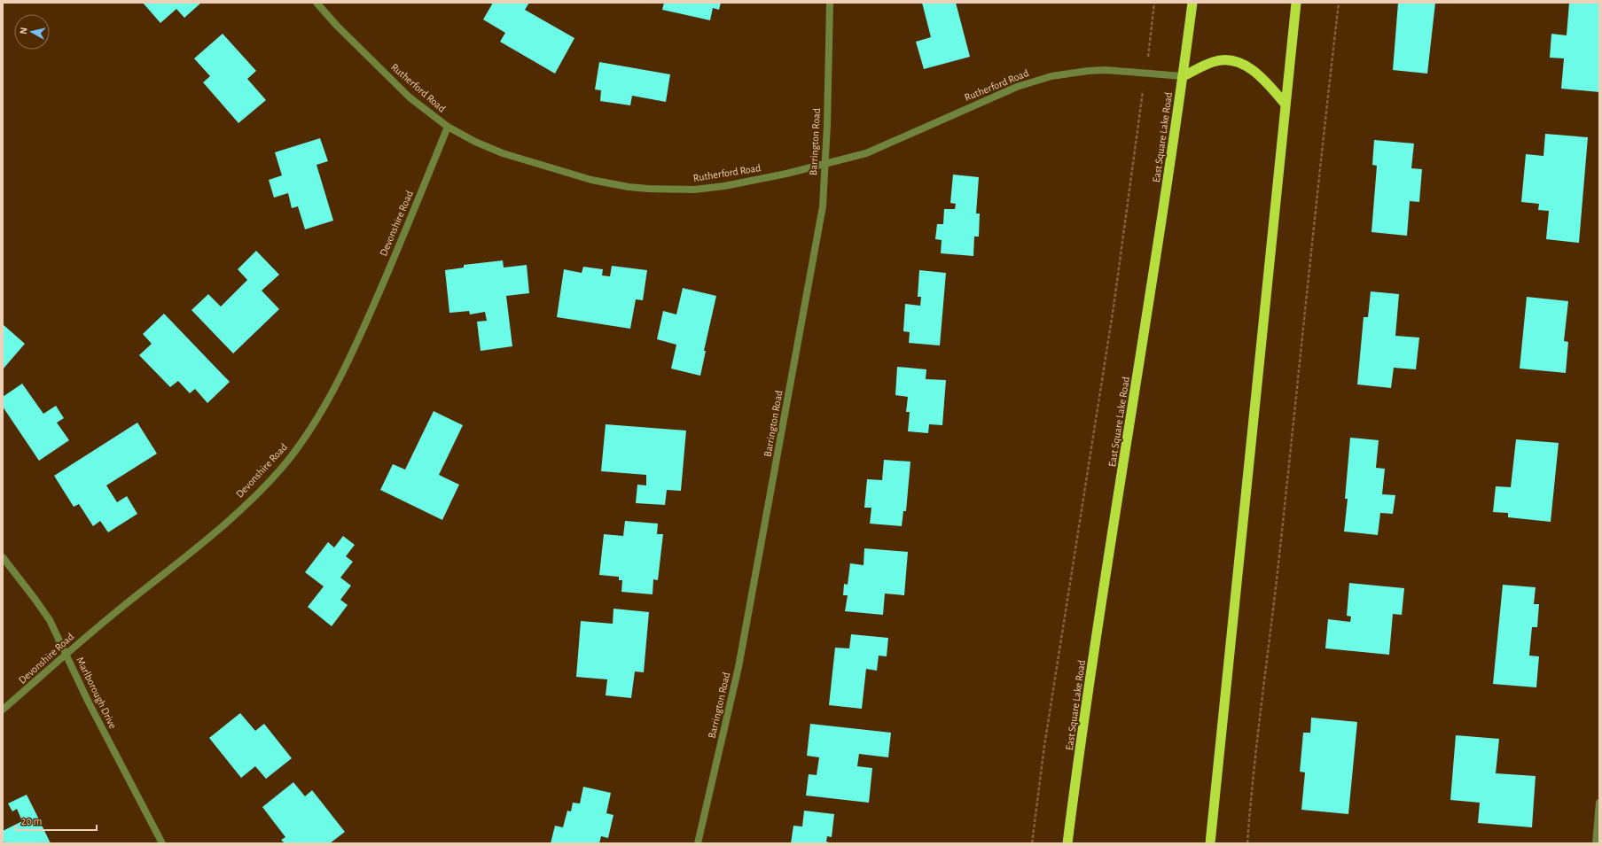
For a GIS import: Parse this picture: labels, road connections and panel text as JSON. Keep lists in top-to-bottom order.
{
  "streets": {
    "highway": ["East Square Lake Road"],
    "street": [
      "Rutherford Road",
      "Barrington Road",
      "Devonshire Road",
      "Marlborough Drive"
    ]
  },
  "crossings": [
    ["Rutherford Road", "East Square Lake Road"],
    ["Rutherford Road", "Barrington Road"],
    ["Rutherford Road", "Devonshire Road"],
    ["Devonshire Road", "Marlborough Drive"]
  ],
  "scale_bar": "20 m",
  "north": "left"
}
